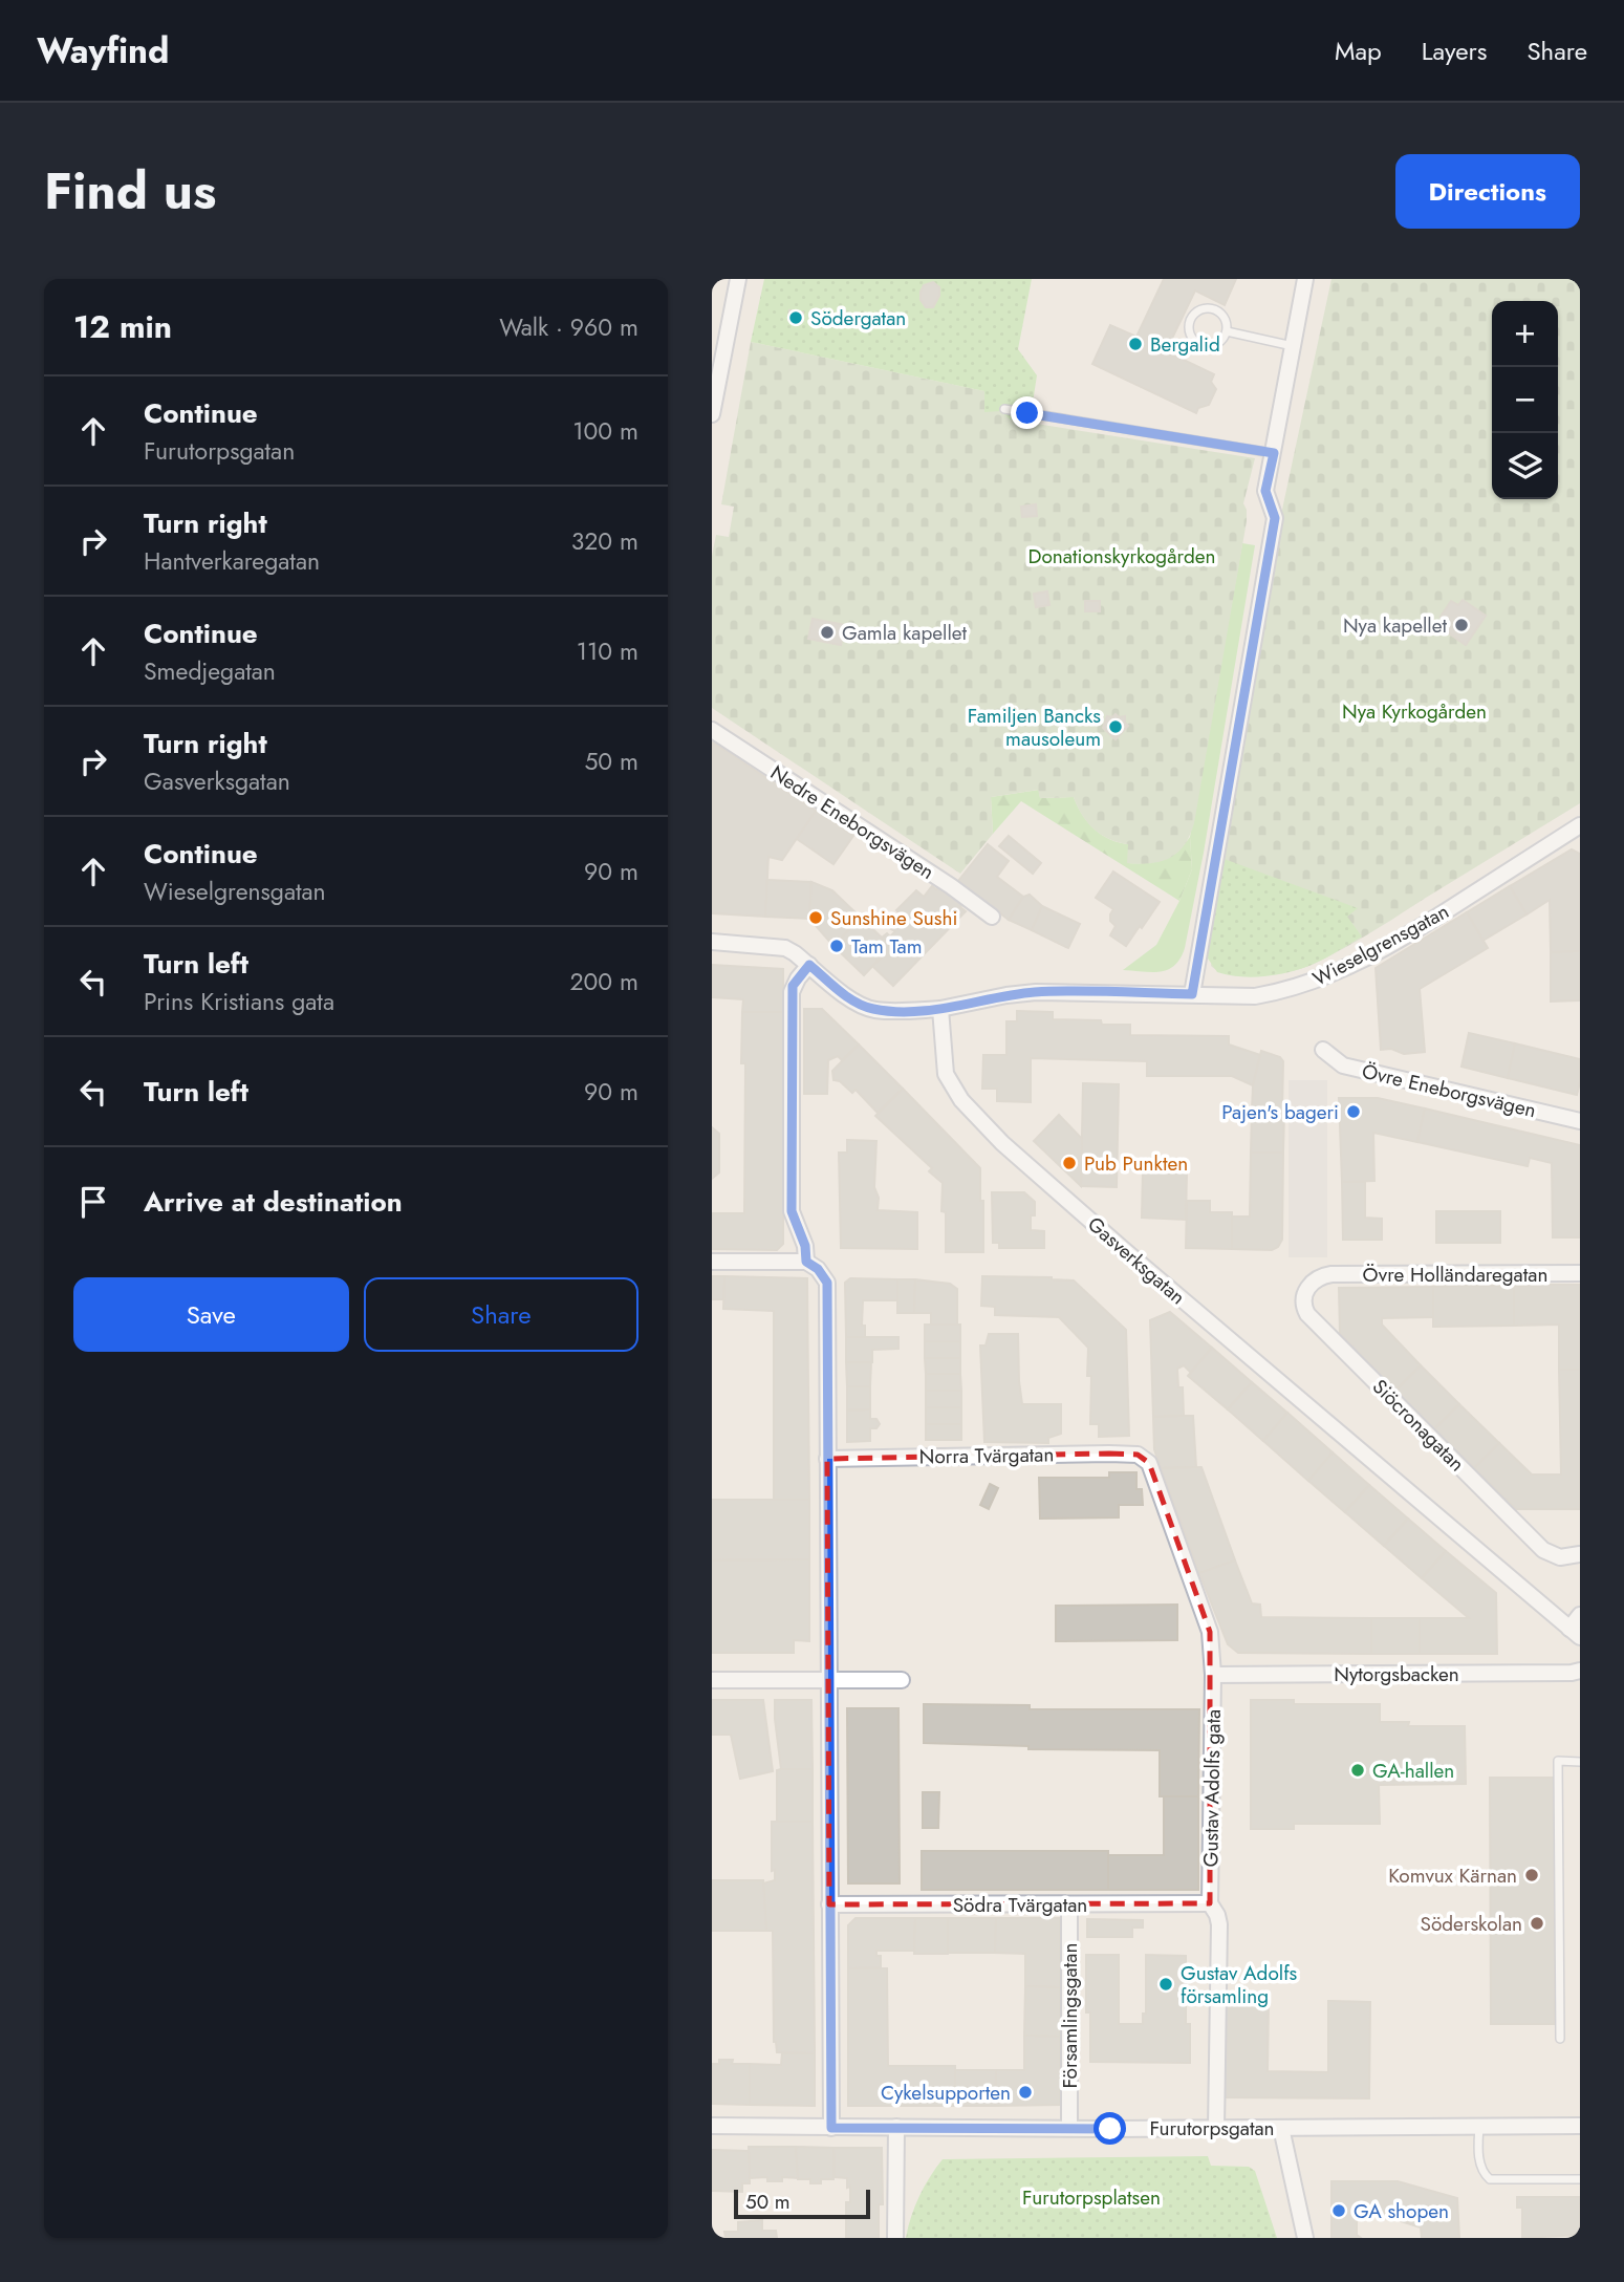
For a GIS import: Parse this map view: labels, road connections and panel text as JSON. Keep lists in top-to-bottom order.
{
  "streets": {
    "street": [
      "Nedre Eneborgsvägen",
      "Wieselgrensgatan",
      "Övre Eneborgsvägen",
      "Gasverksgatan",
      "Övre Holländaregatan",
      "Siöcronagatan",
      "Norra Tvärgatan",
      "Nytorgsbacken",
      "Gustav Adolfs gata",
      "Södra Tvärgatan",
      "Församlingsgatan",
      "Furutorpsgatan"
    ]
  },
  "crossings": [
    ["Wieselgrensgatan", "Gasverksgatan"],
    ["Övre Holländaregatan", "Siöcronagatan"],
    ["Norra Tvärgatan", "Gustav Adolfs gata"],
    ["Nytorgsbacken", "Gustav Adolfs gata"],
    ["Gustav Adolfs gata", "Södra Tvärgatan"],
    ["Gustav Adolfs gata", "Furutorpsgatan"],
    ["Södra Tvärgatan", "Församlingsgatan"],
    ["Församlingsgatan", "Furutorpsgatan"]
  ],
  "parks": ["Donationskyrkogården", "Nya Kyrkogården", "Furutorpsplatsen"],
  "places": [
    "Södergatan",
    "Bergalid",
    "Nya kapellet",
    "Gamla kapellet",
    "Familjen Bancks mausoleum",
    "Sunshine Sushi",
    "Tam Tam",
    "Pajen's bageri",
    "Pub Punkten",
    "GA-hallen",
    "Komvux Kärnan",
    "Söderskolan",
    "Gustav Adolfs församling",
    "Cykelsupporten",
    "GA shopen"
  ],
  "scale_bar": "50 m",
  "page": {
    "header": "Wayfind",
    "nav": ["Map", "Layers", "Share"],
    "title": "Find us",
    "buttons": [
      "Directions",
      ["Save", "Share"]
    ],
    "heading": ["12 min", "Walk · 960 m"],
    "map_buttons": ["+", "−"],
    "list": [
      ["Continue", "Furutorpsgatan", "100 m"],
      ["Turn right", "Hantverkaregatan", "320 m"],
      ["Continue", "Smedjegatan", "110 m"],
      ["Turn right", "Gasverksgatan", "50 m"],
      ["Continue", "Wieselgrensgatan", "90 m"],
      ["Turn left", "Prins Kristians gata", "200 m"],
      ["Turn left", "90 m"],
      "Arrive at destination"
    ],
    "scale": "50 m"
  }
}
